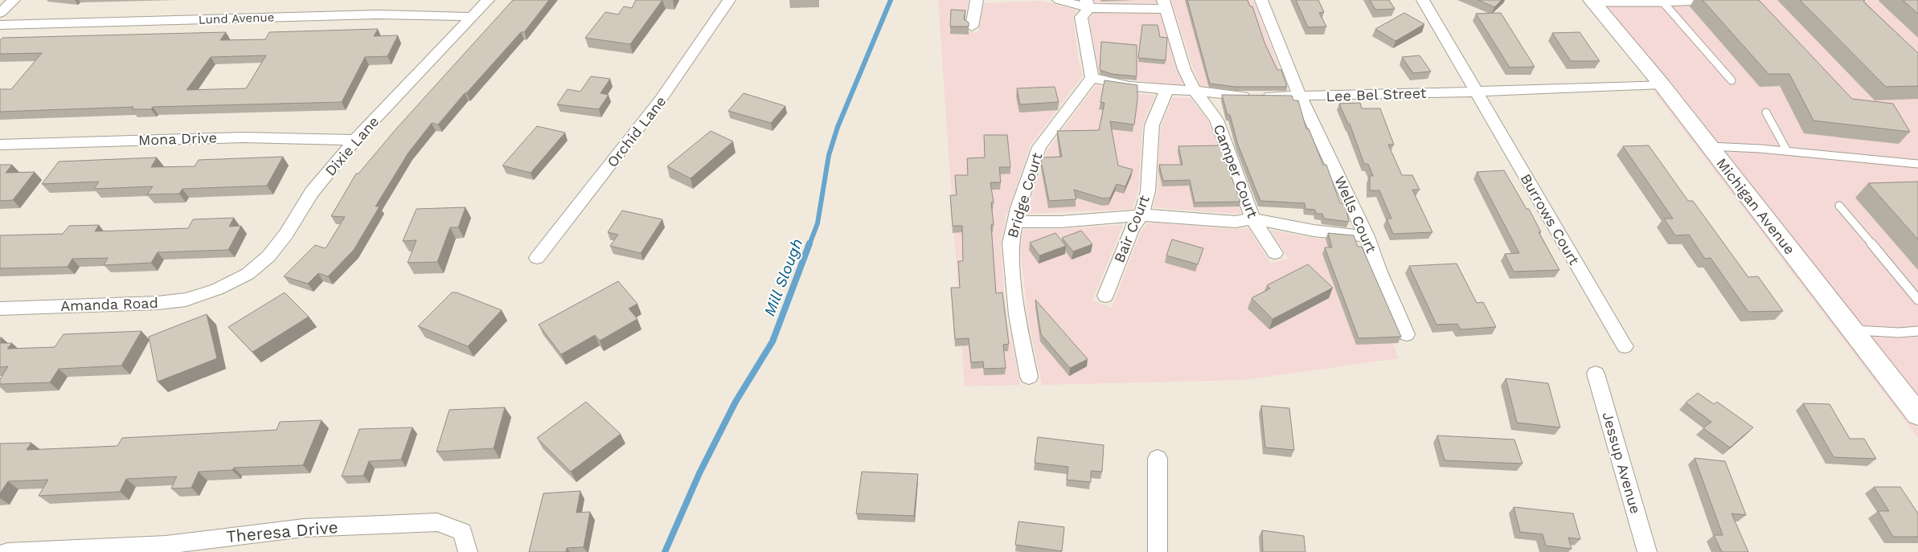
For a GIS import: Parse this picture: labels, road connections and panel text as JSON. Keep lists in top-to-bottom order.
{
  "streets": {
    "main road": ["Michigan Avenue"],
    "street": [
      "Lund Avenue",
      "Lee Bel Street",
      "Orchid Lane",
      "Mona Drive",
      "Dixie Lane",
      "Camper Court",
      "Bridge Court",
      "Wells Court",
      "Burrows Court",
      "Bair Court",
      "Amanda Road",
      "Jessup Avenue",
      "Theresa Drive"
    ]
  },
  "crossings": [
    ["Lund Avenue", "Dixie Lane"],
    ["Lee Bel Street", "Camper Court"],
    ["Lee Bel Street", "Bridge Court"],
    ["Lee Bel Street", "Michigan Avenue"],
    ["Lee Bel Street", "Wells Court"],
    ["Lee Bel Street", "Burrows Court"],
    ["Lee Bel Street", "Bair Court"],
    ["Mona Drive", "Dixie Lane"],
    ["Dixie Lane", "Amanda Road"]
  ],
  "water": ["Mill Slough"]
}
